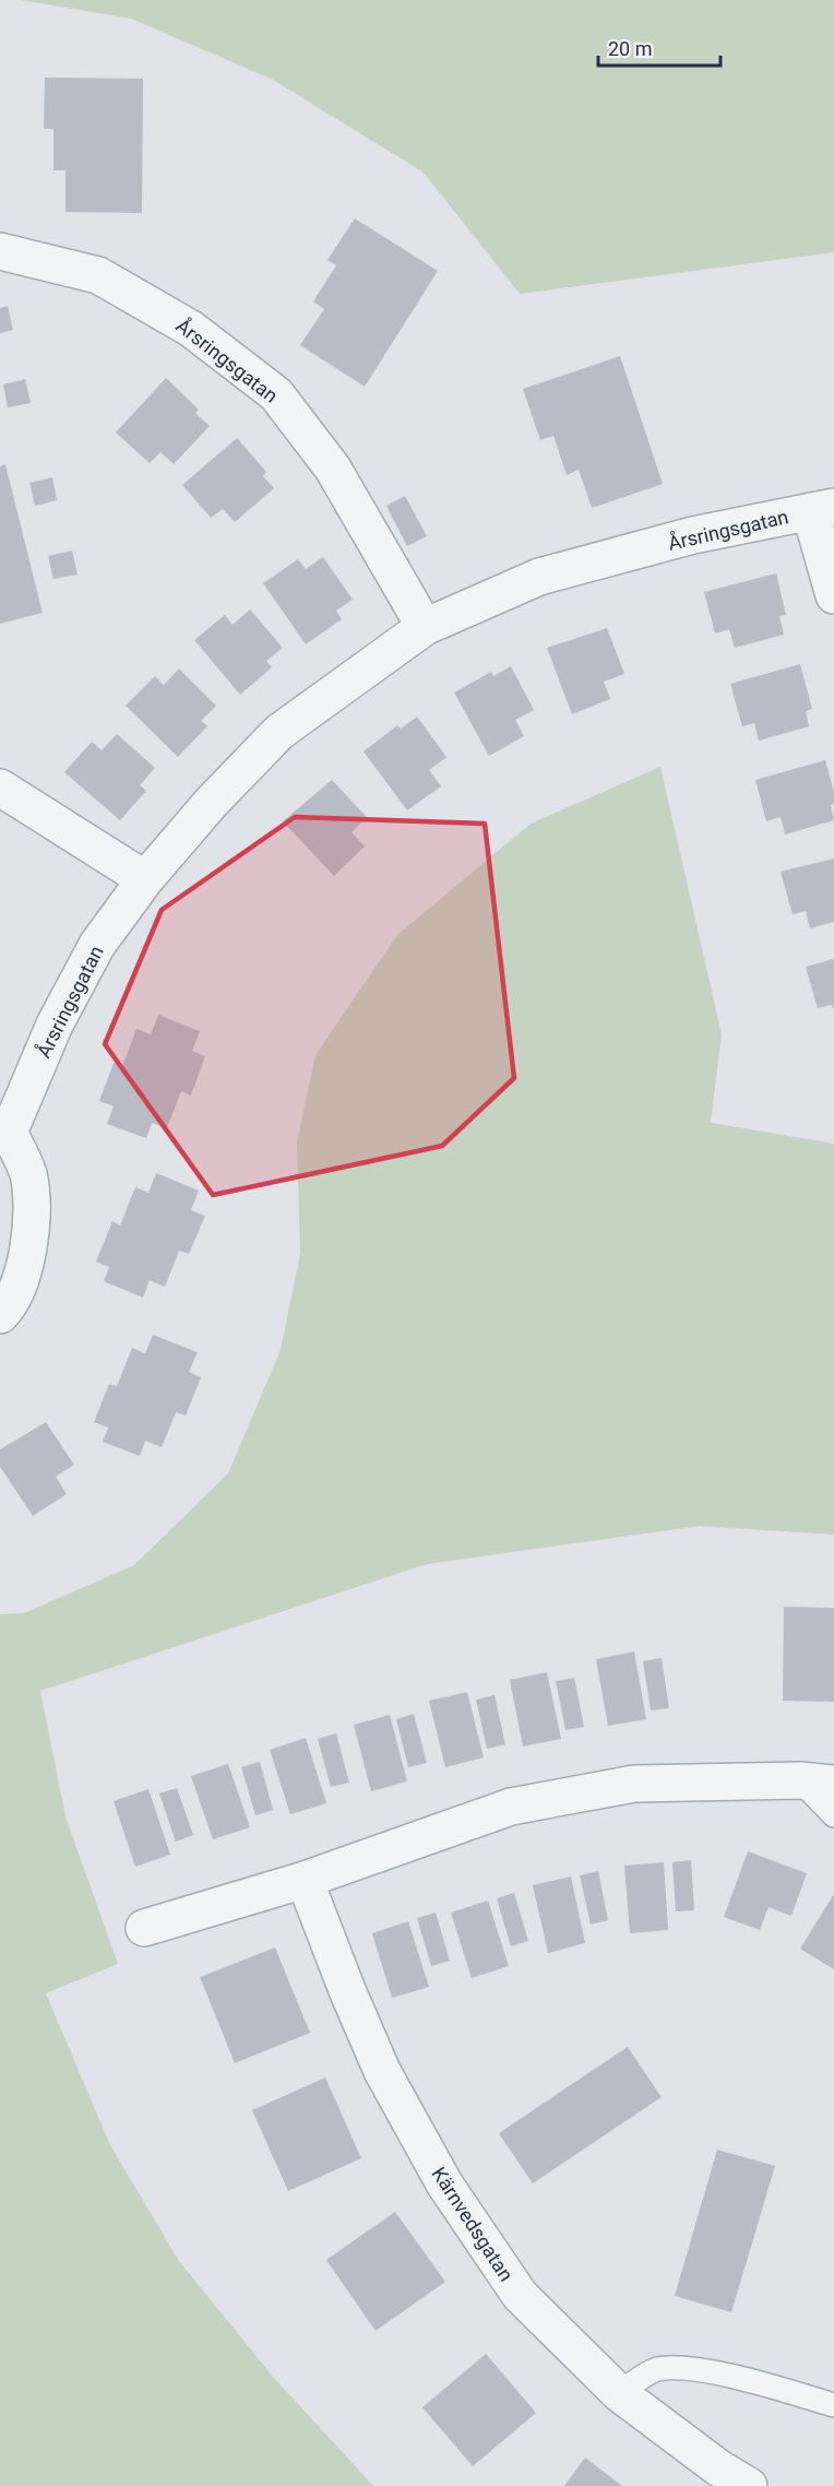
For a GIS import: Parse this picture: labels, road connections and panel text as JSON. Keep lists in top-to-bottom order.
{
  "streets": {
    "street": ["Årsringsgatan", "Kärnvedsgatan"]
  },
  "scale_bar": "20 m"
}
